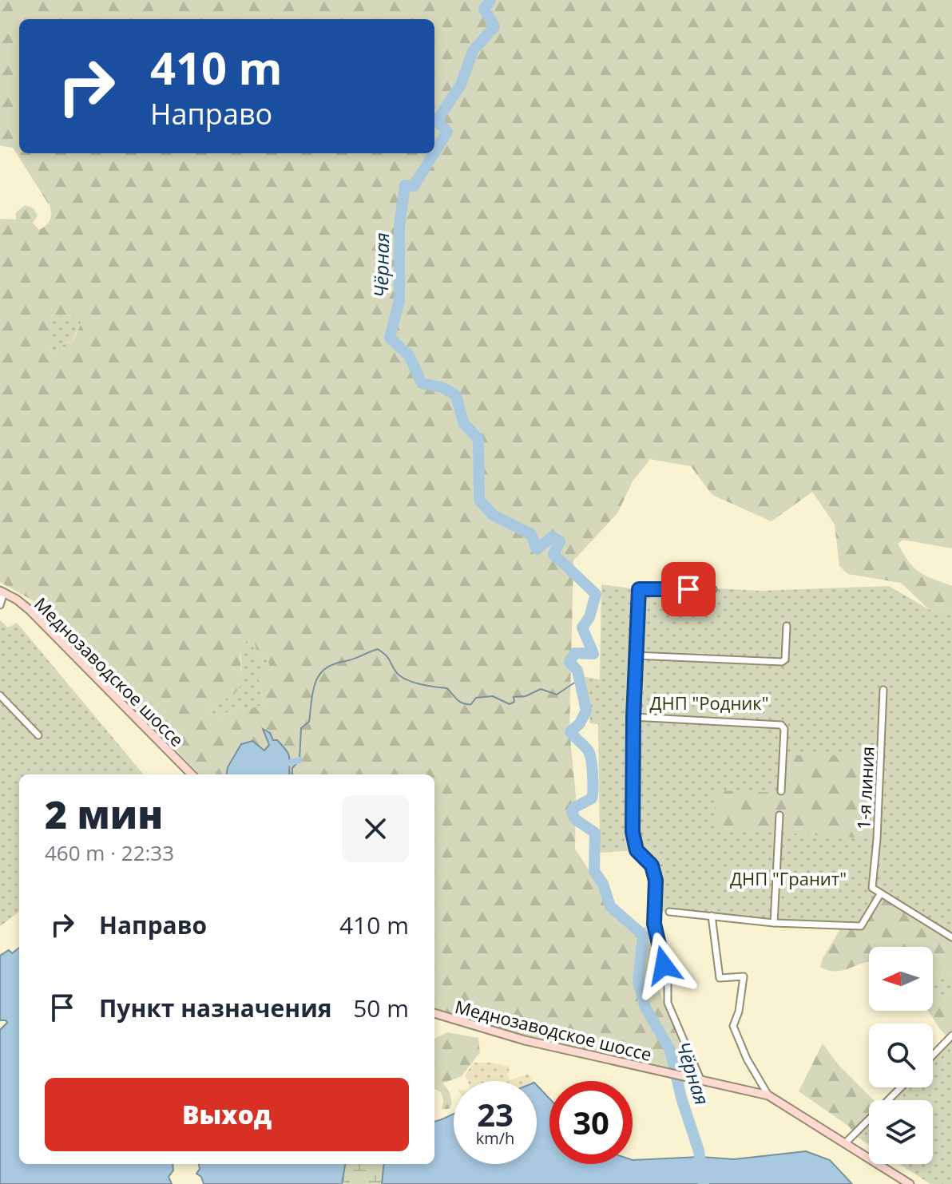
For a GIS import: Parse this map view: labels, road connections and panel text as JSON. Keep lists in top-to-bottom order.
{
  "streets": {
    "main road": ["Меднозаводское шоссе"],
    "street": ["1-я линия"]
  },
  "water": ["Чёрная"],
  "parks": ["ДНП \"Родник\"", "ДНП \"Гранит\""],
  "north": "left",
  "page": {
    "turn": ["410 m", "Направо"],
    "heading": ["2 мин", "460 m · 22:33"],
    "list": [
      {
        "name": "Направо",
        "value": "410 m"
      },
      {
        "name": "Пункт назначения",
        "value": "50 m"
      }
    ],
    "buttons": "Выход",
    "speed": "23 km/h",
    "limit": "30"
  }
}
